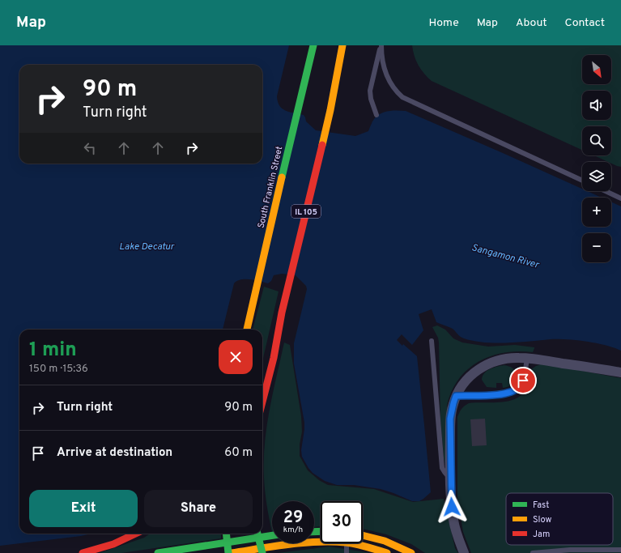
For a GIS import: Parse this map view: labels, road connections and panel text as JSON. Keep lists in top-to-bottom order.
{
  "streets": {
    "main road": ["South Franklin Street", "IL 105"]
  },
  "water": ["Lake Decatur", "Sangamon River"],
  "legend": ["Fast", "Slow", "Jam"],
  "north": "bottom right",
  "page": {
    "header": "Map",
    "nav": [
      "Home",
      "Map",
      "About",
      "Contact"
    ],
    "map_buttons": ["+", "−"],
    "turn": ["90 m", "Turn right"],
    "heading": ["1 min", "150 m · 15:36"],
    "list": [
      {
        "name": "Turn right",
        "value": "90 m"
      },
      {
        "name": "Arrive at destination",
        "value": "60 m"
      }
    ],
    "buttons": ["Exit", "Share"],
    "speed": "29 km/h",
    "limit": "30"
  }
}
